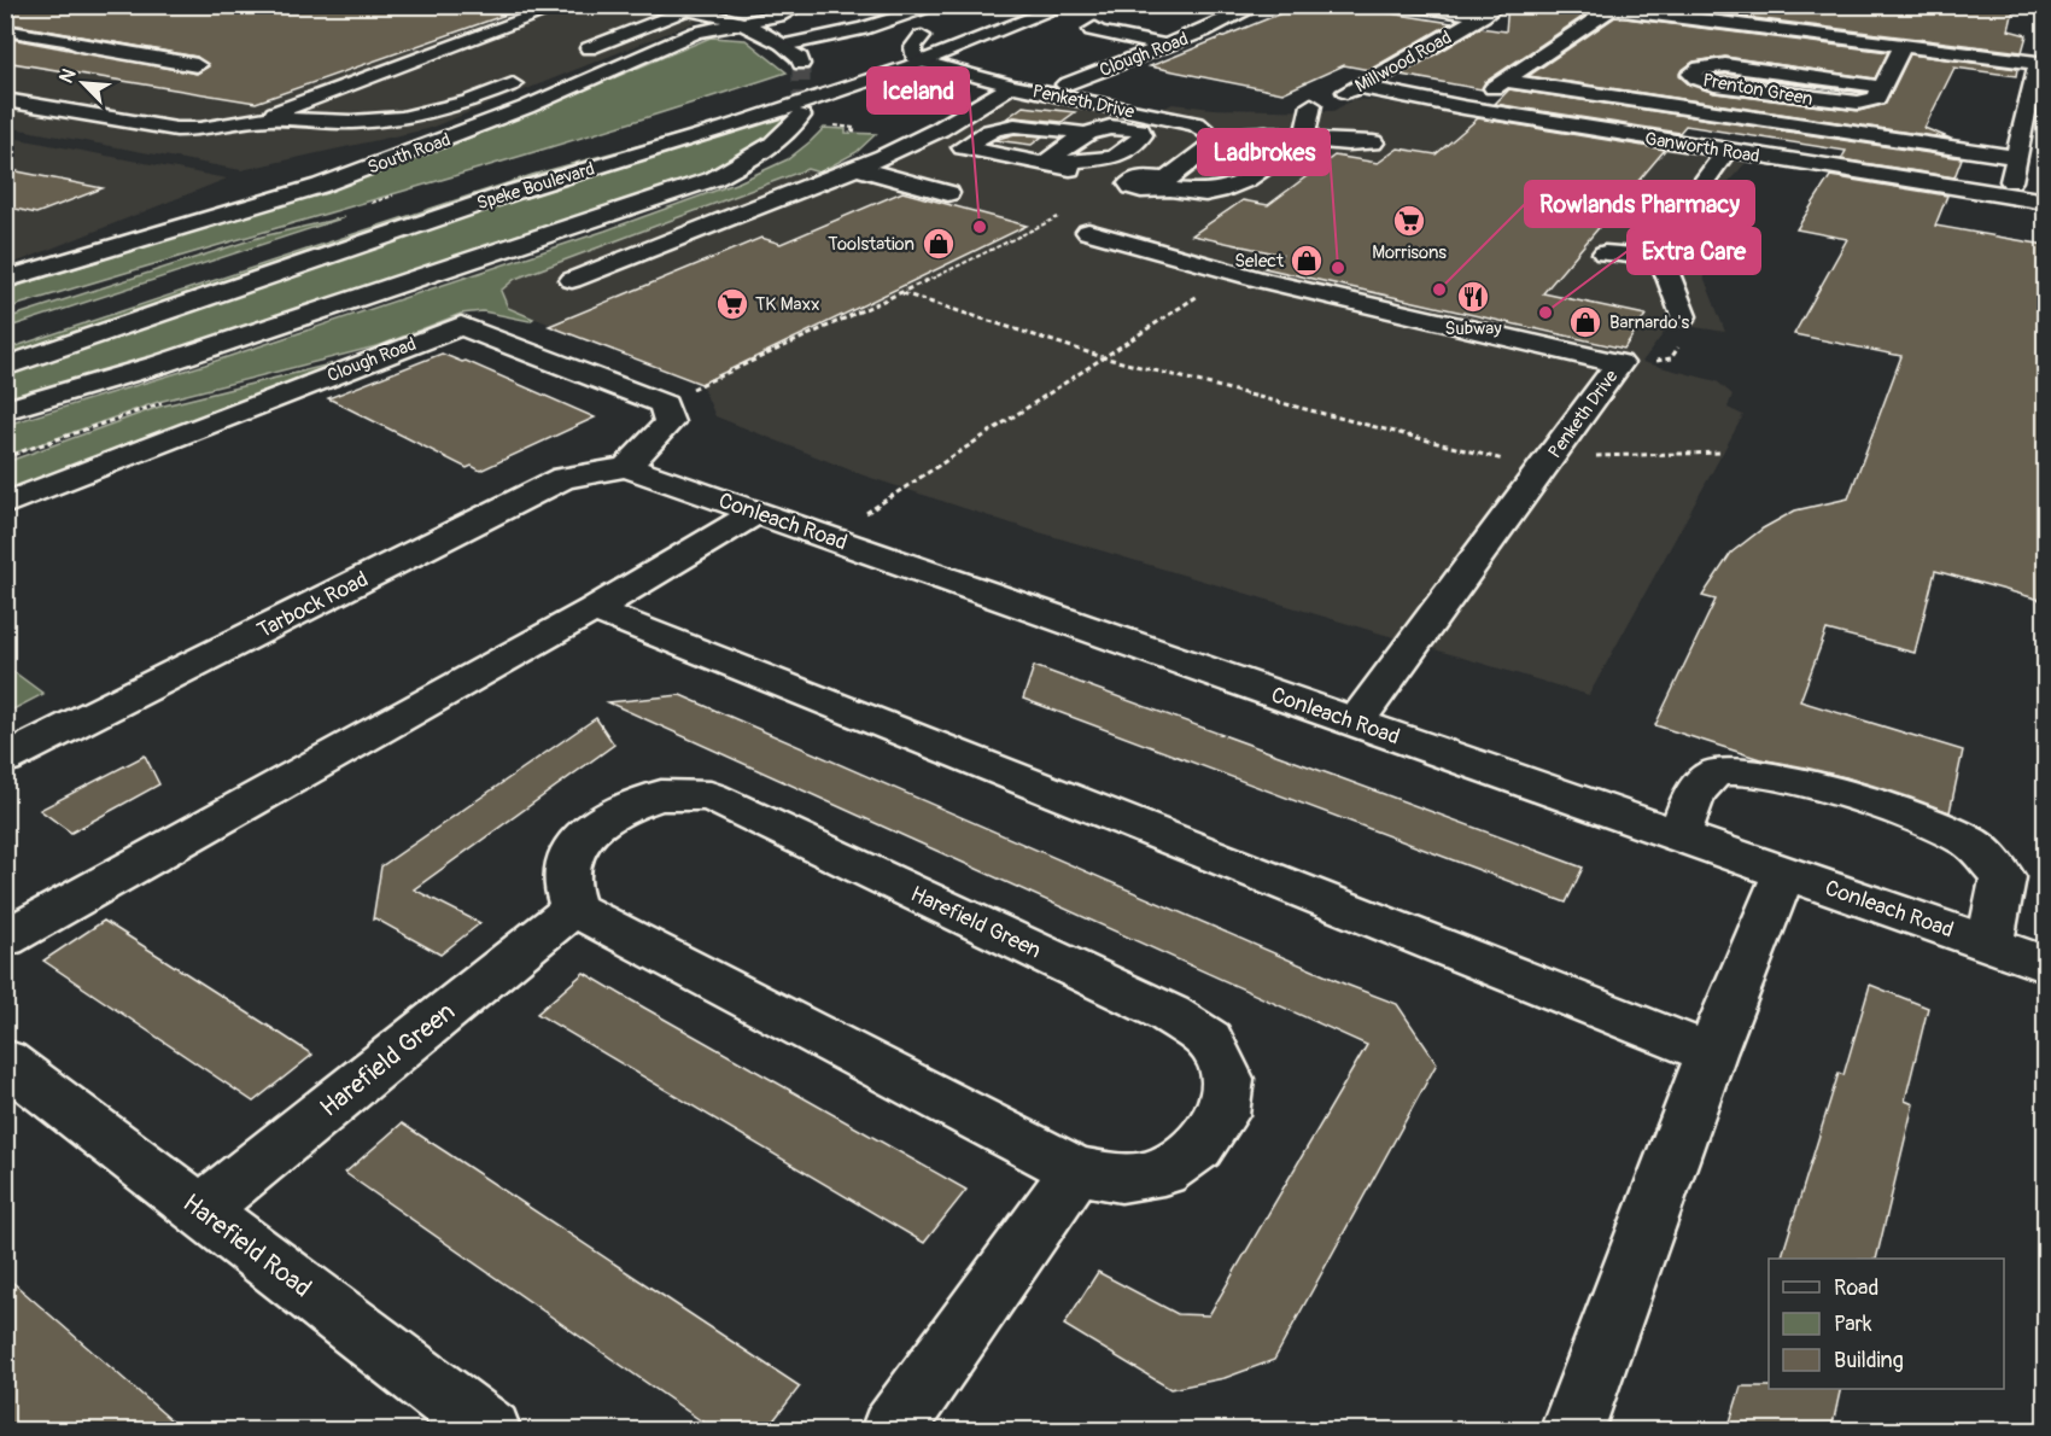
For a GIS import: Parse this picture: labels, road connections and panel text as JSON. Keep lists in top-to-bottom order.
{
  "streets": {
    "main road": [
      "Clough Road",
      "Millwood Road",
      "Prenton Green",
      "Penketh Drive",
      "Ganworth Road",
      "South Road",
      "Speke Boulevard",
      "Conleach Road",
      "Tarbock Road",
      "Harefield Green",
      "Harefield Road"
    ]
  },
  "crossings": [
    ["Clough Road", "Penketh Drive"],
    ["Millwood Road", "Penketh Drive"],
    ["Millwood Road", "Ganworth Road"],
    ["Penketh Drive", "Speke Boulevard"],
    ["Penketh Drive", "Conleach Road"],
    ["Conleach Road", "Tarbock Road"],
    ["Harefield Green", "Harefield Road"]
  ],
  "places": {
    "supermarket": ["Morrisons", "TK Maxx"],
    "other": [
      "Iceland",
      "Ladbrokes",
      "Rowlands Pharmacy",
      "Extra Care"
    ],
    "shop": ["Toolstation", "Select", "Barnardo's"],
    "restaurant": ["Subway"]
  },
  "legend": ["Road", "Park", "Building"],
  "north": "top left"
}
